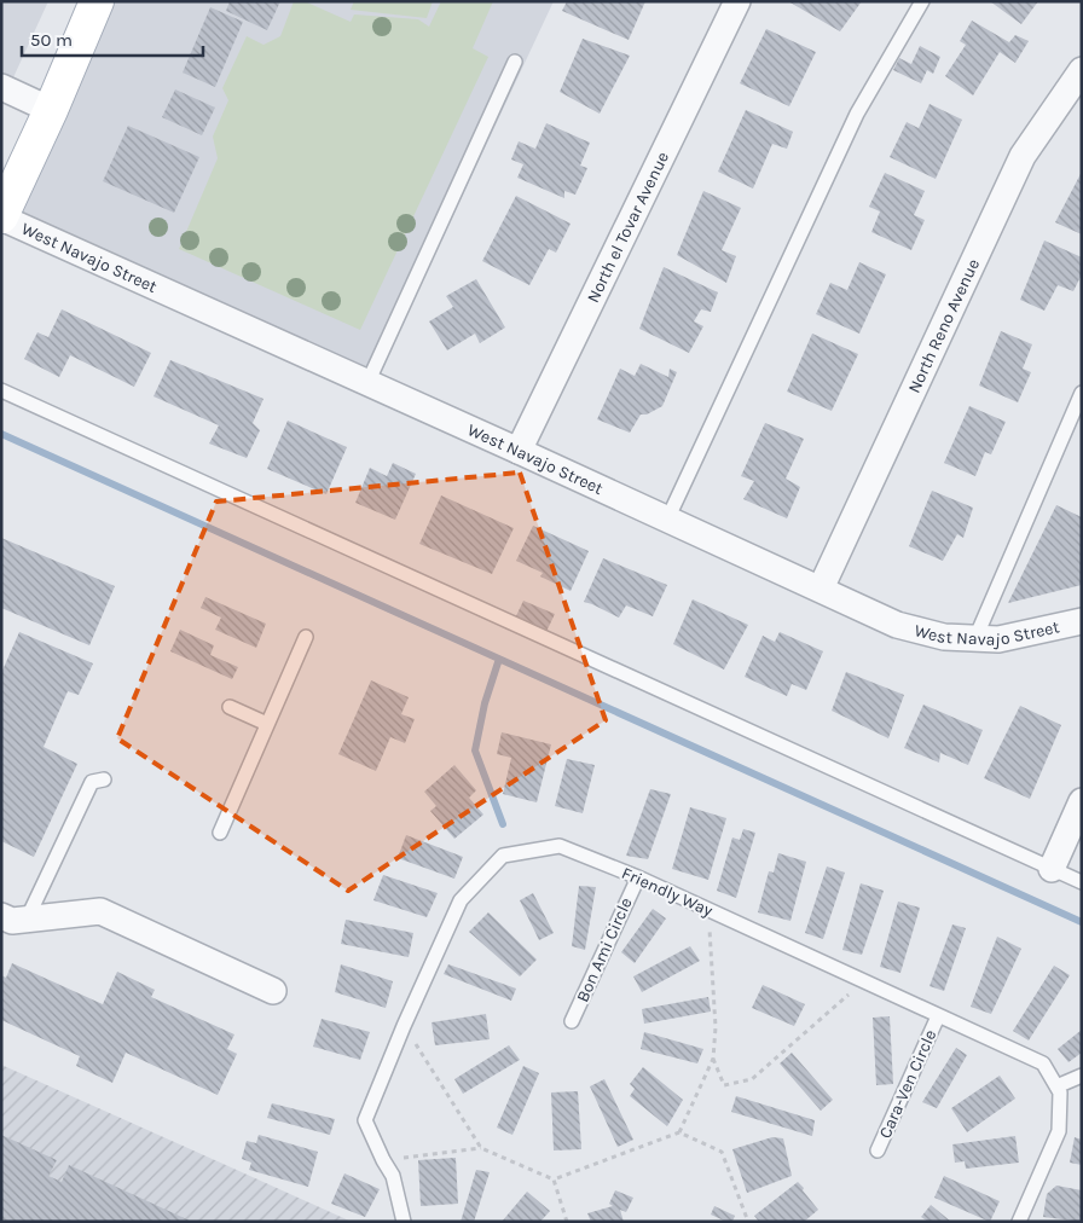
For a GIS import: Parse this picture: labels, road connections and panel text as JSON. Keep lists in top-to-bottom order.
{
  "streets": {
    "street": ["North el Tovar Avenue", "West Navajo Street", "North Reno Avenue"],
    "lane": ["Friendly Way", "Bon Ami Circle", "Cara-Ven Circle"]
  },
  "crossings": [
    ["North el Tovar Avenue", "West Navajo Street"],
    ["West Navajo Street", "North Reno Avenue"],
    ["Friendly Way", "Bon Ami Circle"],
    ["Friendly Way", "Cara-Ven Circle"]
  ],
  "scale_bar": "50 m"
}
